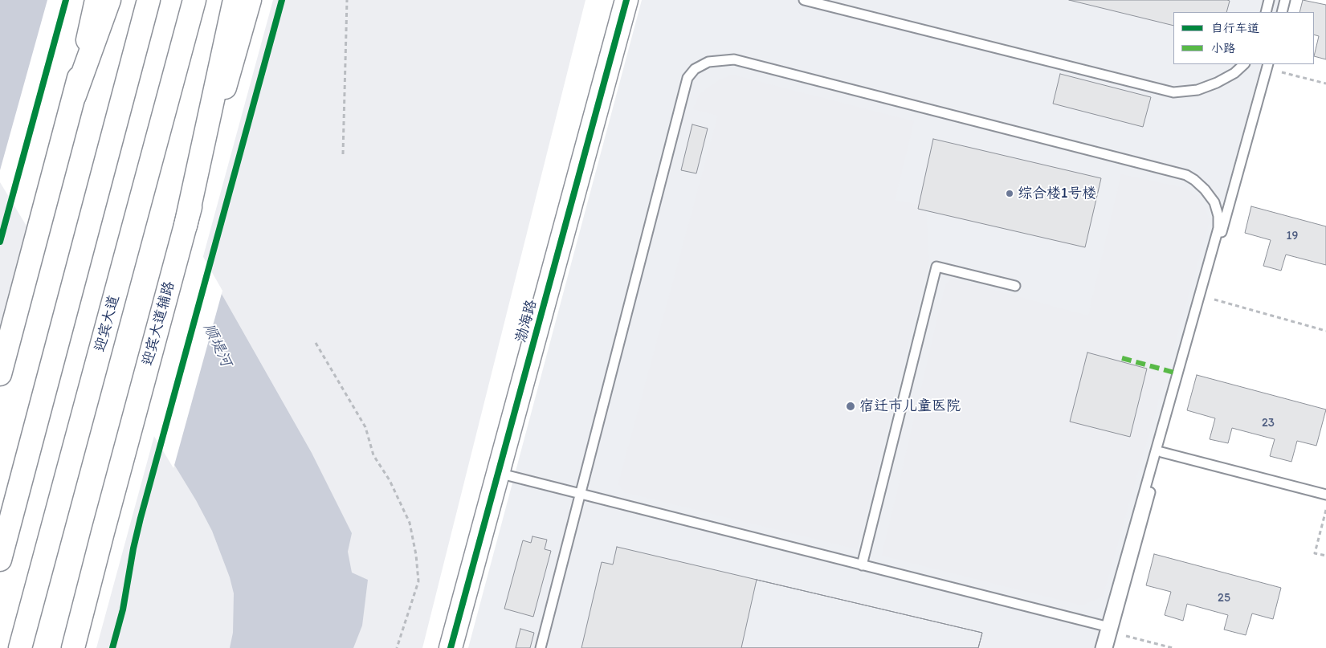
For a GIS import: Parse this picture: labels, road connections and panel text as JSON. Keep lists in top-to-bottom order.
{
  "streets": {
    "main road": ["渤海路", "迎宾大道", "迎宾大道辅路"]
  },
  "water": ["顺堤河"],
  "places": ["综合楼1号楼", "宿迁市儿童医院"],
  "house_numbers": ["19", "23", "25"],
  "legend": ["自行车道", "小路"]
}
